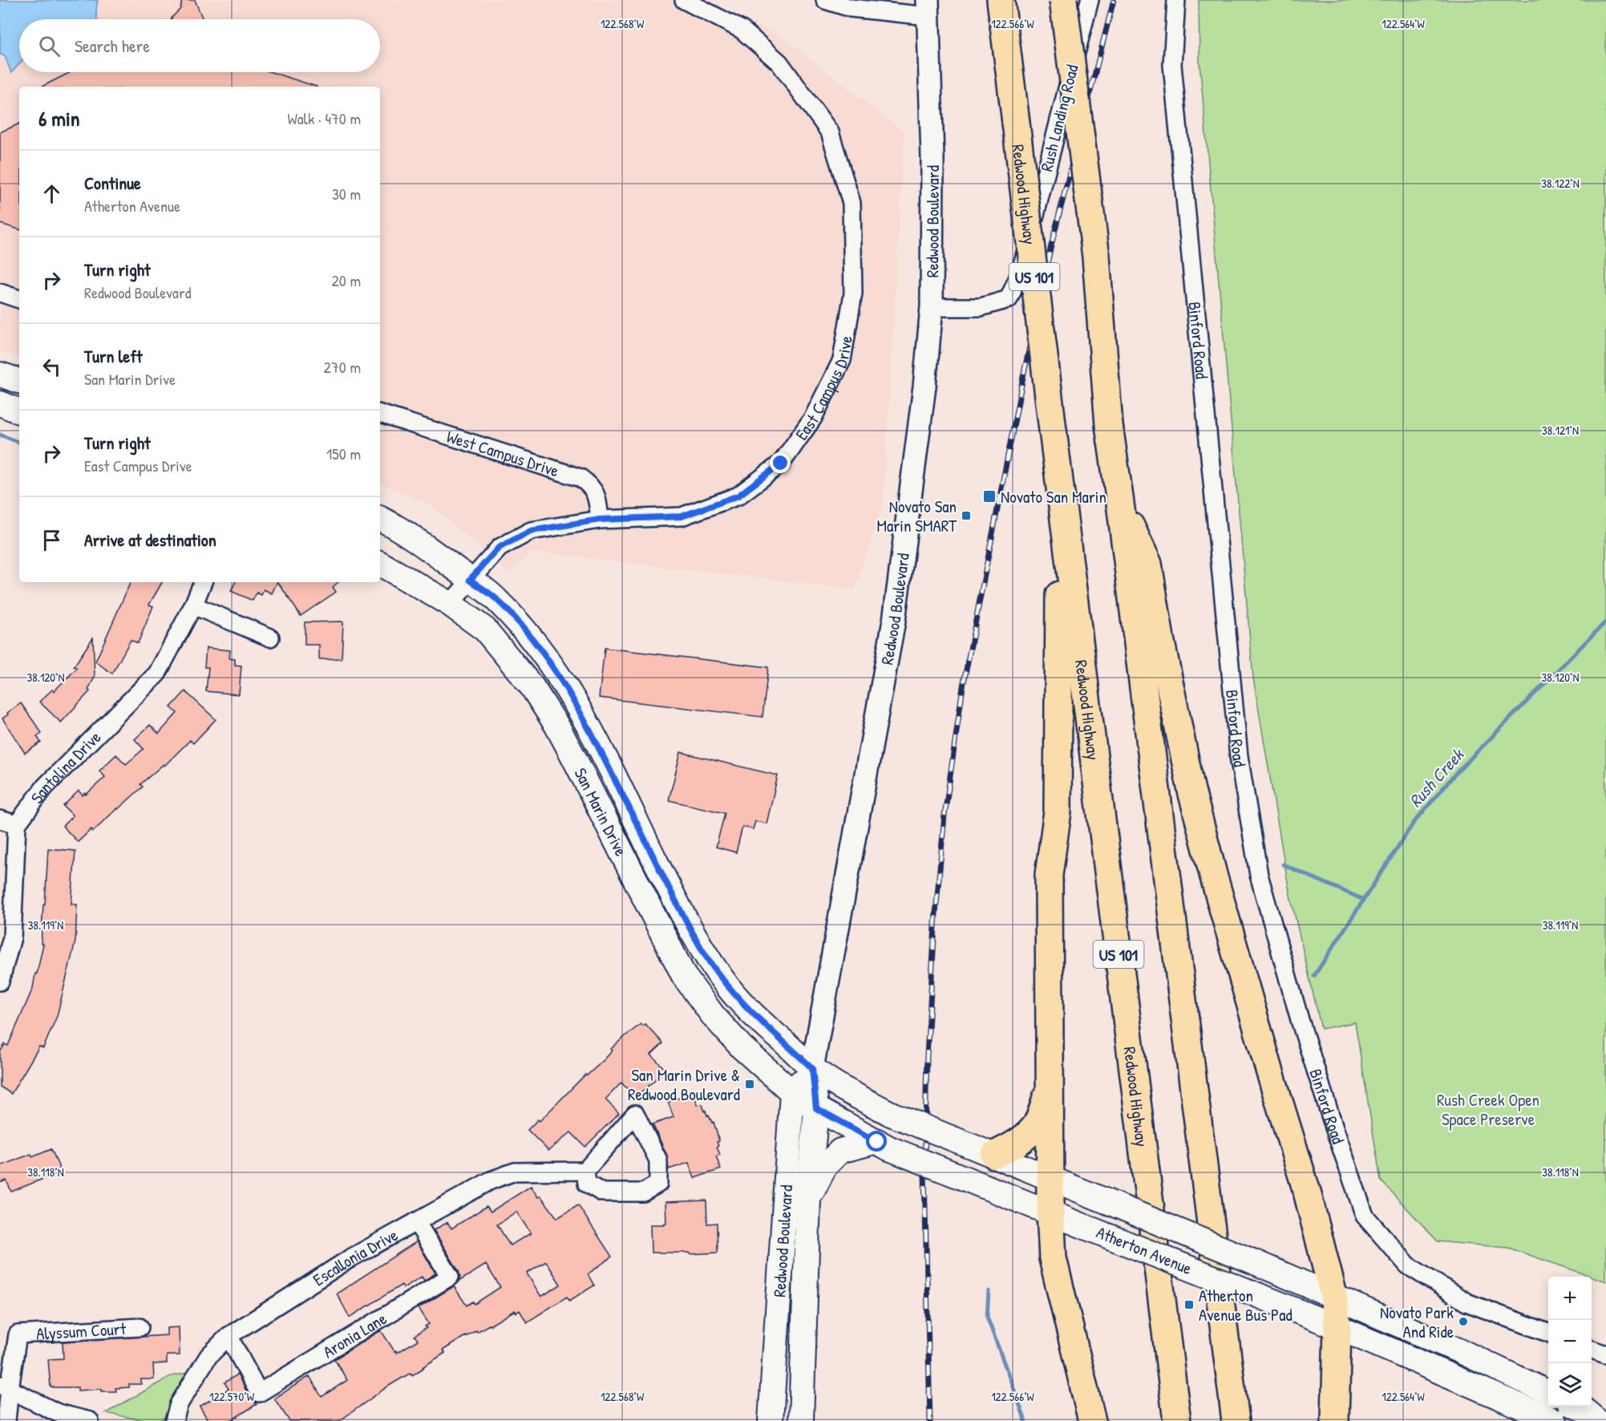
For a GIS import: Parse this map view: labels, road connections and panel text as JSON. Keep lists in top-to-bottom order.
{
  "streets": {
    "highway": ["Redwood Highway", "US 101"],
    "main road": ["Redwood Boulevard", "San Marin Drive", "Atherton Avenue"],
    "street": [
      "Rush Landing Road",
      "Binford Road",
      "East Campus Drive",
      "West Campus Drive",
      "Santolina Drive",
      "Escallonia Drive",
      "Alyssum Court",
      "Aronia Lane"
    ]
  },
  "crossings": [
    ["Rush Landing Road", "Redwood Boulevard"],
    ["Redwood Boulevard", "San Marin Drive"],
    ["Redwood Boulevard", "Atherton Avenue"],
    ["East Campus Drive", "West Campus Drive"],
    ["East Campus Drive", "San Marin Drive"],
    ["San Marin Drive", "Atherton Avenue"],
    ["Escallonia Drive", "Aronia Lane"]
  ],
  "water": ["Rush Creek"],
  "parks": ["Rush Creek Open Space Preserve"],
  "places": {
    "transit": [
      "Novato San Marin",
      "Novato San Marin SMART",
      "San Marin Drive & Redwood Boulevard",
      "Atherton Avenue Bus Pad"
    ],
    "other": ["Novato Park And Ride"]
  },
  "page": {
    "search": "Search here",
    "heading": ["6 min", "Walk · 470 m"],
    "list": [
      ["Continue", "Atherton Avenue", "30 m"],
      ["Turn right", "Redwood Boulevard", "20 m"],
      ["Turn left", "San Marin Drive", "270 m"],
      ["Turn right", "East Campus Drive", "150 m"],
      "Arrive at destination"
    ],
    "map_buttons": ["+", "−"]
  },
  "coordinates": [
    "122.568°W",
    "122.566°W",
    "122.564°W",
    "38.122°N",
    "38.121°N",
    "38.120°N",
    "38.119°N",
    "38.118°N",
    "122.570°W"
  ]
}
